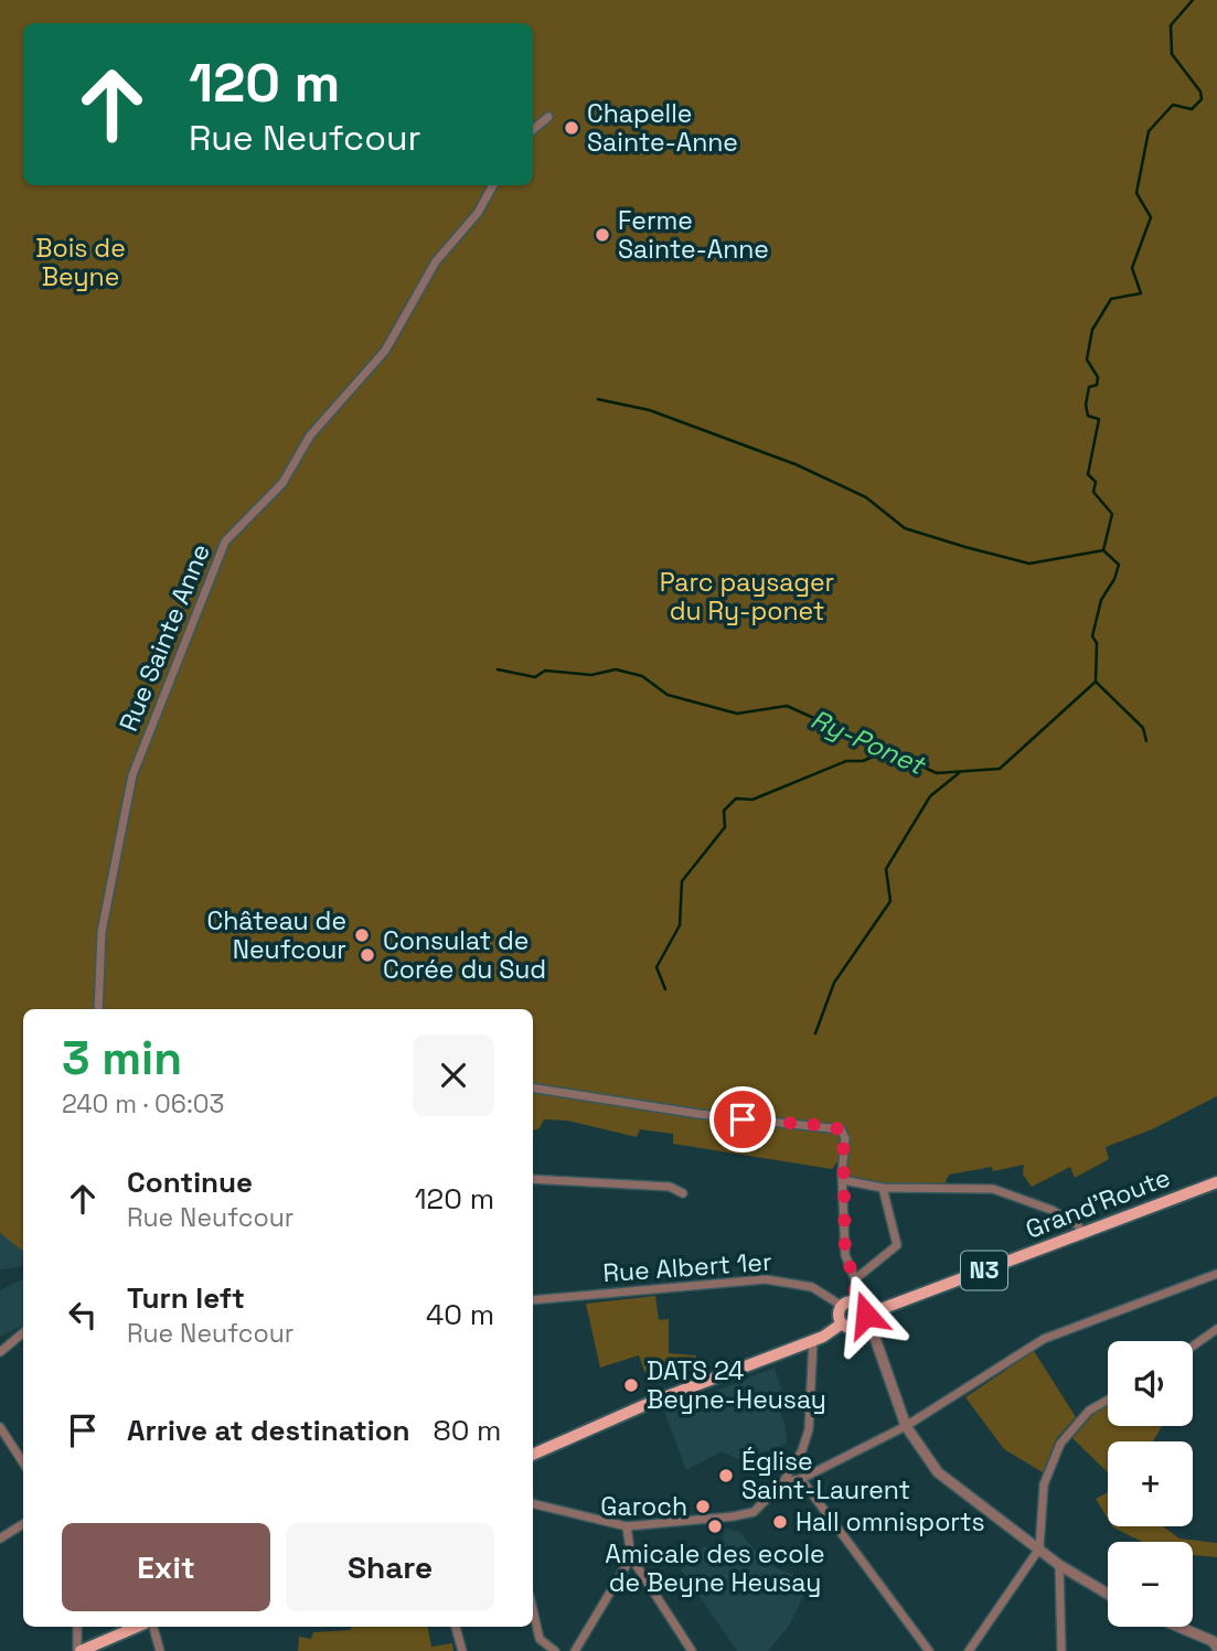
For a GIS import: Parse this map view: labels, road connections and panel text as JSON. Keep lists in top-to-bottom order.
{
  "streets": {
    "main road": ["Grand'Route", "N3"],
    "street": ["Rue Sainte Anne", "Rue Albert 1er"]
  },
  "water": ["Ry-Ponet"],
  "parks": ["Bois de Beyne", "Parc paysager du Ry-ponet"],
  "places": [
    "Chapelle Sainte-Anne",
    "Ferme Sainte-Anne",
    "Château de Neufcour",
    "Consulat de Corée du Sud",
    "DATS 24 Beyne-Heusay",
    "Église Saint-Laurent",
    "Garoch",
    "Hall omnisports",
    "Amicale des ecole de Beyne Heusay"
  ],
  "page": {
    "turn": ["120 m", "Rue Neufcour"],
    "heading": ["3 min", "240 m · 06:03"],
    "list": [
      {
        "name": "Continue",
        "note": "Rue Neufcour",
        "value": "120 m"
      },
      {
        "name": "Turn left",
        "note": "Rue Neufcour",
        "value": "40 m"
      },
      {
        "name": "Arrive at destination",
        "value": "80 m"
      }
    ],
    "map_buttons": ["+", "−"],
    "buttons": ["Exit", "Share"]
  }
}
